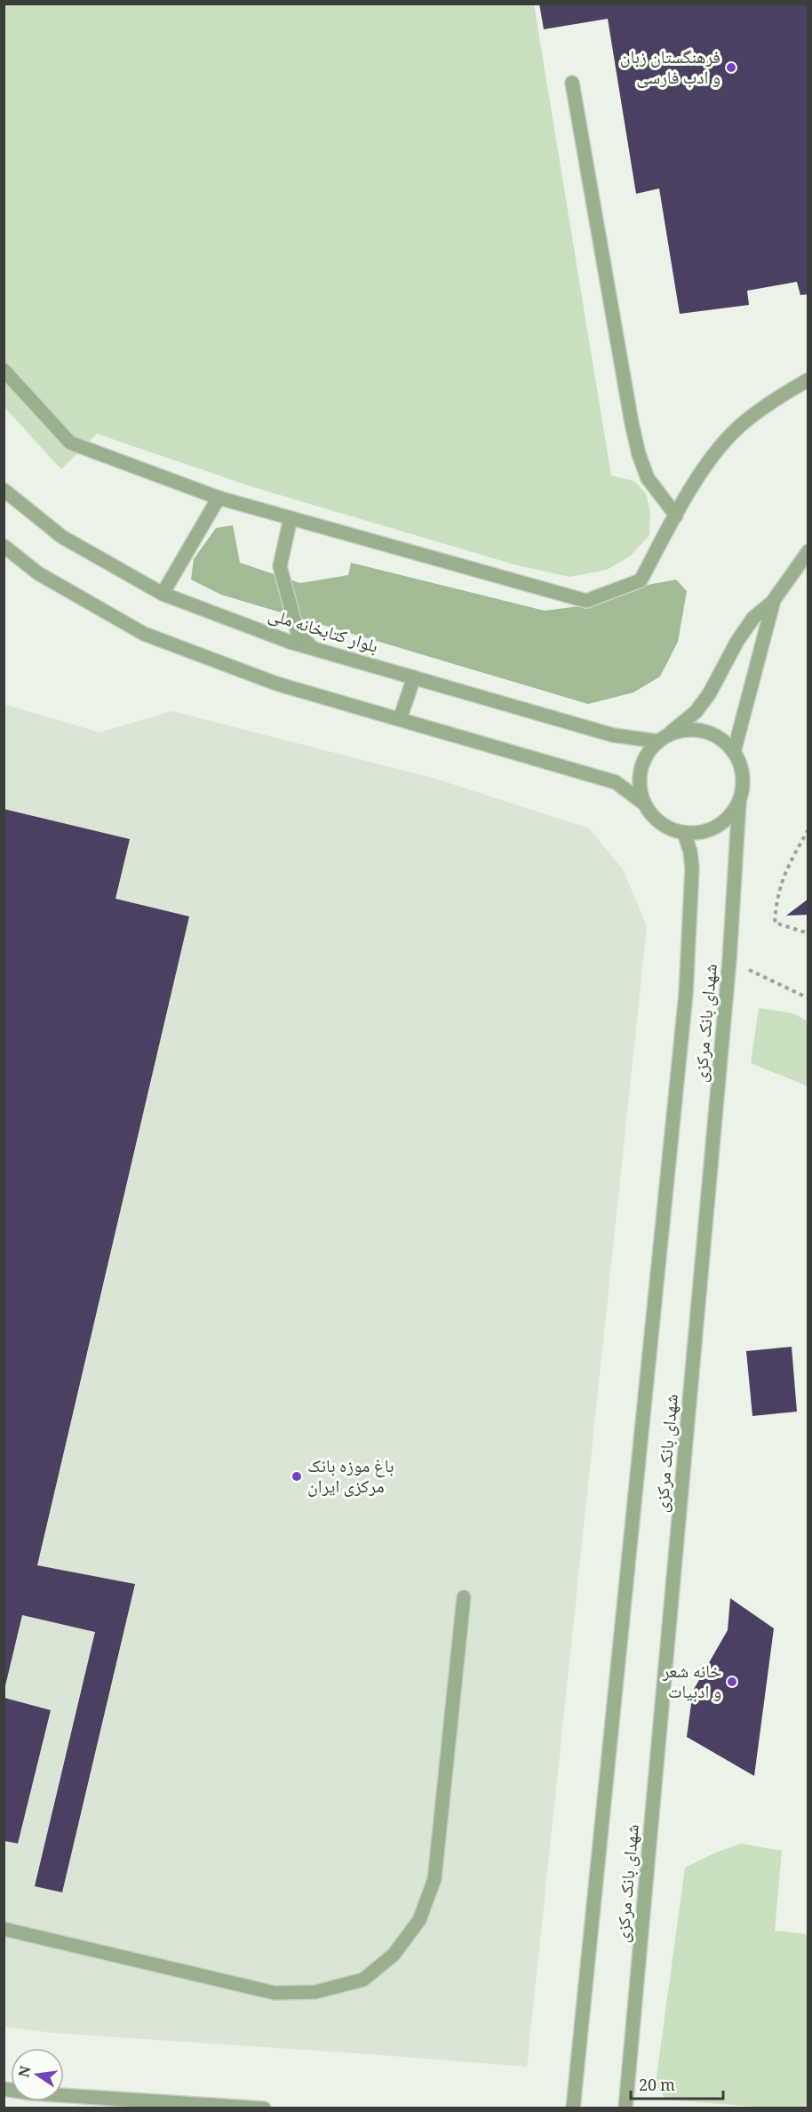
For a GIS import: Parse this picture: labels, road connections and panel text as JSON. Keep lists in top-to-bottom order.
{
  "streets": {
    "lane": ["بلوار کتابخانه ملی", "شهدای بانک مرکزی"]
  },
  "crossings": [
    ["بلوار کتابخانه ملی", "شهدای بانک مرکزی"]
  ],
  "places": ["فرهنگستان زبان و ادب فارسی", "باغ موزه بانک مرکزی ایران", "خانه شعر و ادبیات"],
  "scale_bar": "20 m",
  "north": "left"
}
